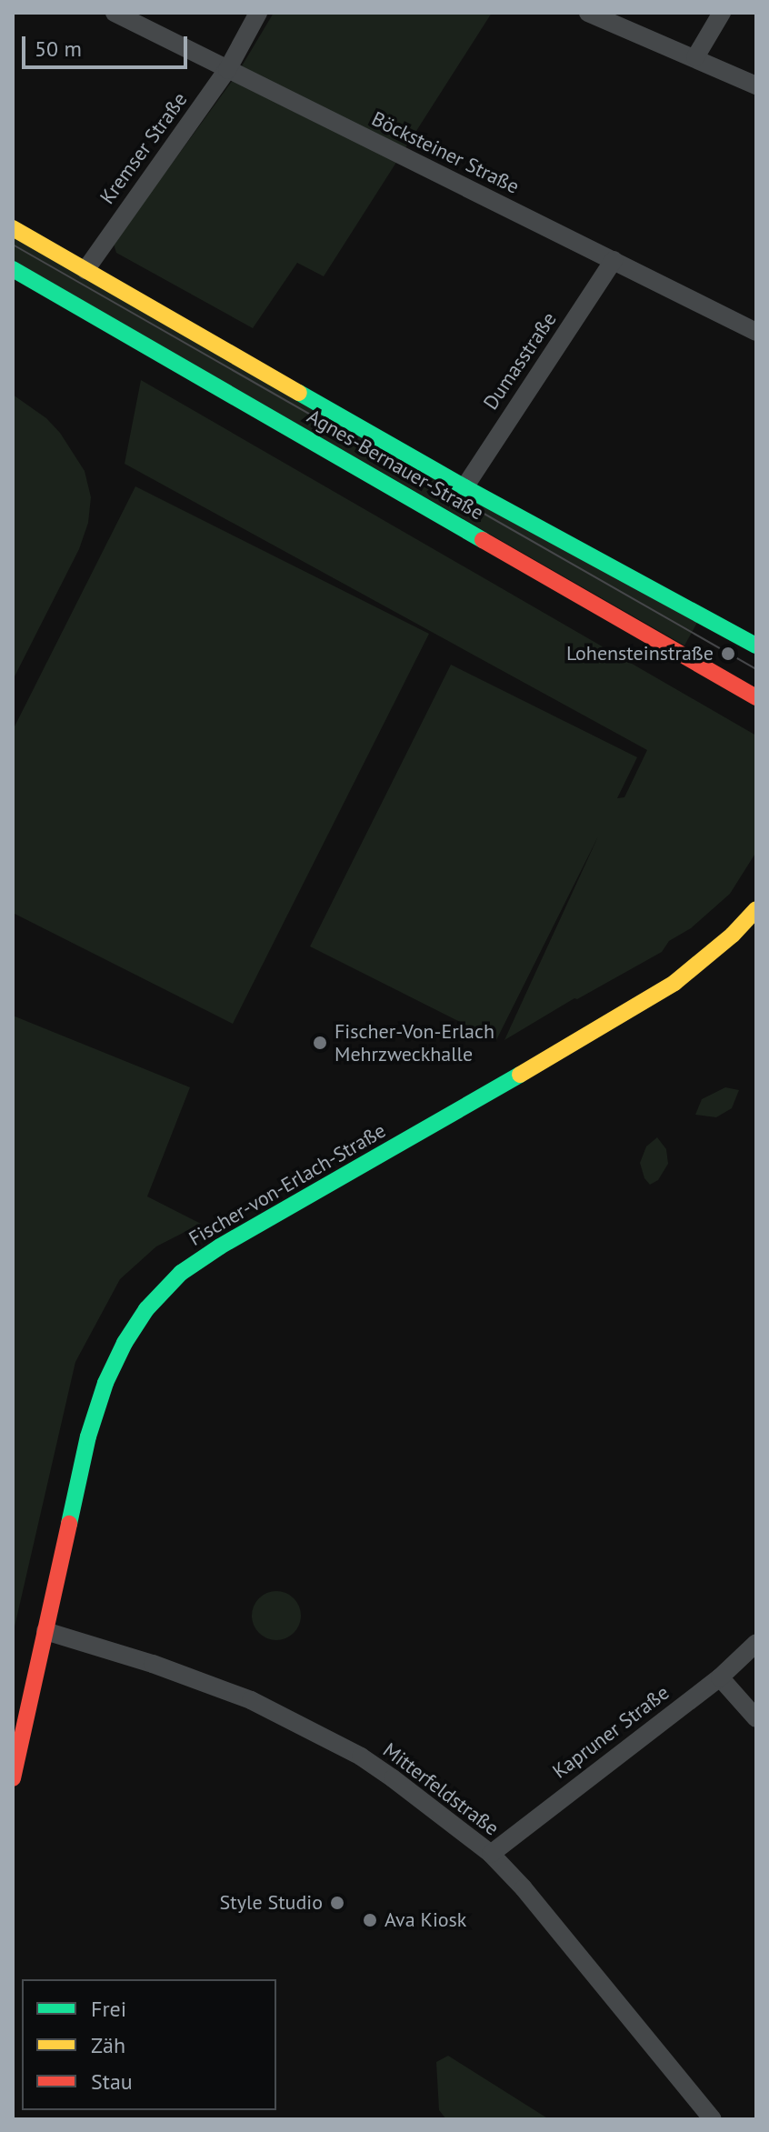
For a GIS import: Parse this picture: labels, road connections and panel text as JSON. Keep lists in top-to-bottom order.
{
  "streets": {
    "main road": ["Agnes-Bernauer-Straße", "Fischer-von-Erlach-Straße"],
    "street": [
      "Kremser Straße",
      "Böcksteiner Straße",
      "Dumasstraße",
      "Kapruner Straße",
      "Mitterfeldstraße"
    ]
  },
  "crossings": [
    ["Kremser Straße", "Böcksteiner Straße"],
    ["Kremser Straße", "Agnes-Bernauer-Straße"],
    ["Böcksteiner Straße", "Dumasstraße"],
    ["Dumasstraße", "Agnes-Bernauer-Straße"],
    ["Fischer-von-Erlach-Straße", "Mitterfeldstraße"],
    ["Kapruner Straße", "Mitterfeldstraße"]
  ],
  "places": [
    "Lohensteinstraße",
    "Fischer-Von-Erlach Mehrzweckhalle",
    "Style Studio",
    "Ava Kiosk"
  ],
  "legend": ["Frei", "Zäh", "Stau"],
  "scale_bar": "50 m"
}
